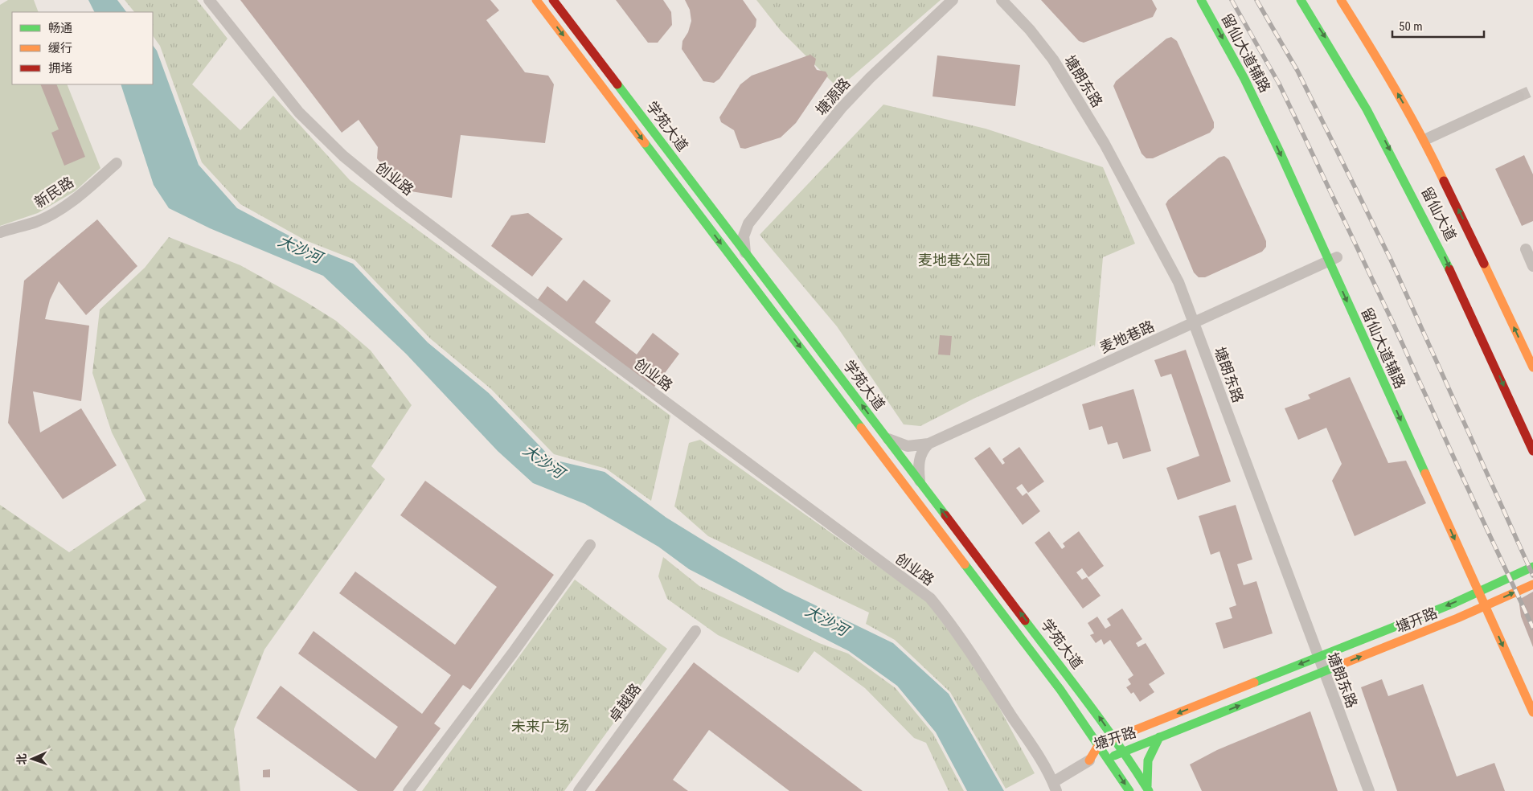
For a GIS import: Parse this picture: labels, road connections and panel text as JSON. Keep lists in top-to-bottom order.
{
  "streets": {
    "main road": [
      "留仙大道辅路",
      "学苑大道",
      "留仙大道",
      "塘开路"
    ],
    "street": [
      "塘朗东路",
      "塘源路",
      "创业路",
      "新民路",
      "麦地巷路",
      "卓越路"
    ]
  },
  "crossings": [
    ["留仙大道辅路", "麦地巷路"],
    ["留仙大道辅路", "塘开路"],
    ["塘朗东路", "麦地巷路"],
    ["塘朗东路", "塘开路"],
    ["塘源路", "学苑大道"],
    ["学苑大道", "麦地巷路"],
    ["学苑大道", "塘开路"]
  ],
  "water": ["大沙河"],
  "parks": ["麦地巷公园", "未来广场"],
  "legend": ["畅通", "缓行", "拥堵"],
  "scale_bar": "50 m",
  "north": "left"
}
